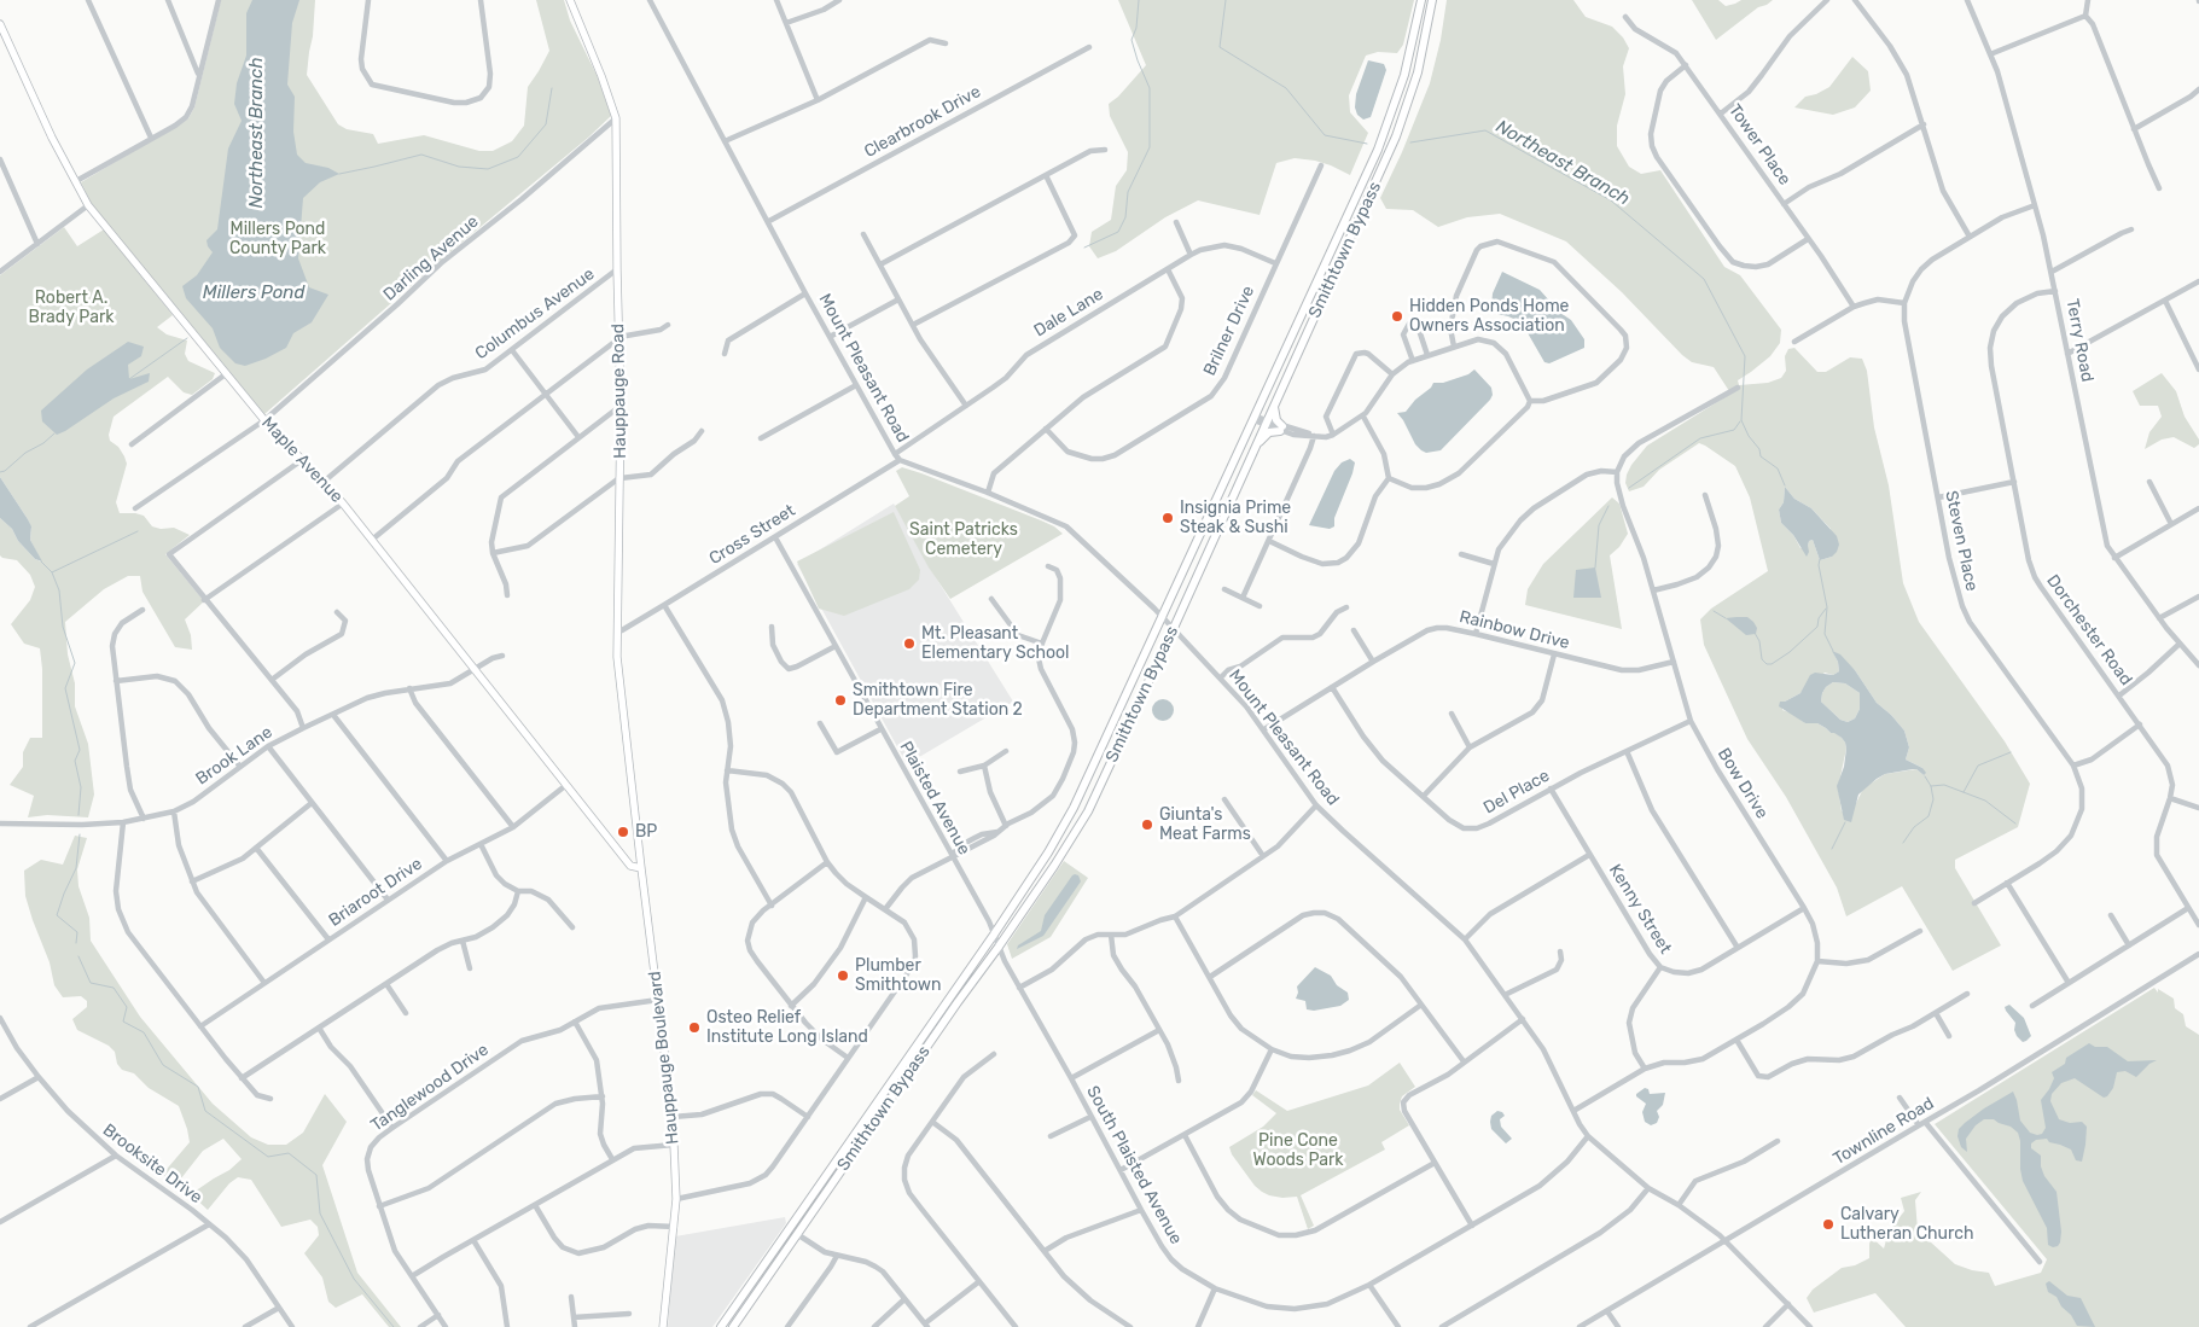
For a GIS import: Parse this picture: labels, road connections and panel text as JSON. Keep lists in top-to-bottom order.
{
  "streets": {
    "highway": ["Smithtown Bypass"],
    "main road": ["Hauppauge Road", "Maple Avenue", "Hauppauge Boulevard"],
    "street": [
      "Clearbrook Drive",
      "Tower Place",
      "Darling Avenue",
      "Dale Lane",
      "Columbus Avenue",
      "Brilner Drive",
      "Terry Road",
      "Mount Pleasant Road",
      "Cross Street",
      "Steven Place",
      "Rainbow Drive",
      "Dorchester Road",
      "Brook Lane",
      "Bow Drive",
      "Del Place",
      "Plaisted Avenue",
      "Briaroot Drive",
      "Kenny Street",
      "Tanglewood Drive",
      "Townline Road",
      "Brooksite Drive",
      "South Plaisted Avenue"
    ]
  },
  "crossings": [
    ["Clearbrook Drive", "Mount Pleasant Road"],
    ["Smithtown Bypass", "Mount Pleasant Road"],
    ["Smithtown Bypass", "Plaisted Avenue"],
    ["Smithtown Bypass", "South Plaisted Avenue"],
    ["Darling Avenue", "Hauppauge Road"],
    ["Darling Avenue", "Maple Avenue"],
    ["Dale Lane", "Brilner Drive"],
    ["Dale Lane", "Mount Pleasant Road"],
    ["Columbus Avenue", "Hauppauge Road"],
    ["Columbus Avenue", "Maple Avenue"],
    ["Terry Road", "Steven Place"],
    ["Terry Road", "Dorchester Road"],
    ["Mount Pleasant Road", "Cross Street"],
    ["Mount Pleasant Road", "Rainbow Drive"],
    ["Mount Pleasant Road", "Bow Drive"],
    ["Mount Pleasant Road", "Townline Road"],
    ["Mount Pleasant Road", "South Plaisted Avenue"],
    ["Hauppauge Road", "Cross Street"],
    ["Hauppauge Road", "Hauppauge Boulevard"],
    ["Maple Avenue", "Brook Lane"],
    ["Maple Avenue", "Briaroot Drive"],
    ["Maple Avenue", "Hauppauge Boulevard"],
    ["Cross Street", "Plaisted Avenue"],
    ["Rainbow Drive", "Bow Drive"],
    ["Rainbow Drive", "Del Place"],
    ["Bow Drive", "Del Place"],
    ["Bow Drive", "Kenny Street"],
    ["Del Place", "Kenny Street"],
    ["Plaisted Avenue", "South Plaisted Avenue"],
    ["Hauppauge Boulevard", "Tanglewood Drive"]
  ],
  "water": ["Northeast Branch", "Millers Pond"],
  "parks": [
    "Millers Pond County Park",
    "Robert A. Brady Park",
    "Saint Patricks Cemetery",
    "Pine Cone Woods Park"
  ],
  "places": [
    "Hidden Ponds Home Owners Association",
    "Insignia Prime Steak & Sushi",
    "Mt. Pleasant Elementary School",
    "Smithtown Fire Department Station 2",
    "Giunta's Meat Farms",
    "BP",
    "Plumber Smithtown",
    "Osteo Relief Institute Long Island",
    "Calvary Lutheran Church"
  ]
}
